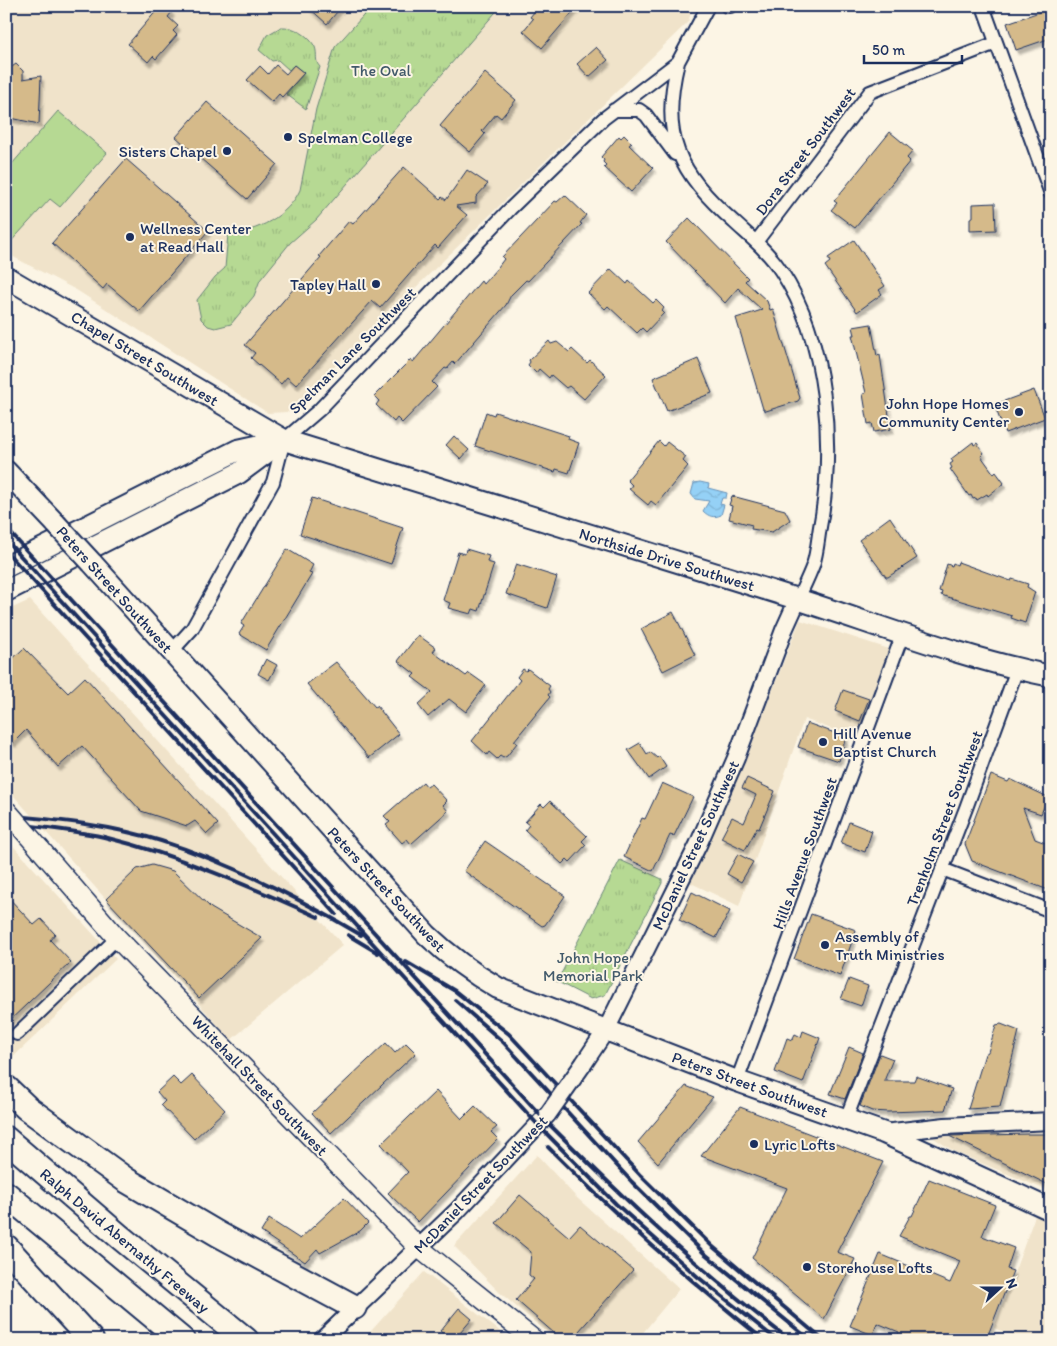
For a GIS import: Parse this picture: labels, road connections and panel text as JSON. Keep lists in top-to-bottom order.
{
  "streets": {
    "highway": ["Ralph David Abernathy Freeway"],
    "main road": [
      "Chapel Street Southwest",
      "Northside Drive Southwest",
      "Peters Street Southwest",
      "Whitehall Street Southwest"
    ],
    "street": [
      "Dora Street Southwest",
      "Spelman Lane Southwest",
      "Trenholm Street Southwest",
      "McDaniel Street Southwest",
      "Hills Avenue Southwest"
    ]
  },
  "crossings": [
    ["Spelman Lane Southwest", "Chapel Street Southwest"],
    ["Spelman Lane Southwest", "Northside Drive Southwest"],
    ["Chapel Street Southwest", "Northside Drive Southwest"],
    ["Northside Drive Southwest", "Trenholm Street Southwest"],
    ["Northside Drive Southwest", "McDaniel Street Southwest"],
    ["Northside Drive Southwest", "Hills Avenue Southwest"],
    ["Peters Street Southwest", "Trenholm Street Southwest"],
    ["Peters Street Southwest", "McDaniel Street Southwest"],
    ["Peters Street Southwest", "Hills Avenue Southwest"],
    ["McDaniel Street Southwest", "Whitehall Street Southwest"]
  ],
  "parks": ["The Oval", "John Hope Memorial Park"],
  "places": [
    "Spelman College",
    "Sisters Chapel",
    "Wellness Center at Read Hall",
    "Tapley Hall",
    "John Hope Homes Community Center",
    "Hill Avenue Baptist Church",
    "Assembly of Truth Ministries",
    "Lyric Lofts",
    "Storehouse Lofts"
  ],
  "scale_bar": "50 m",
  "north": "right"
}
